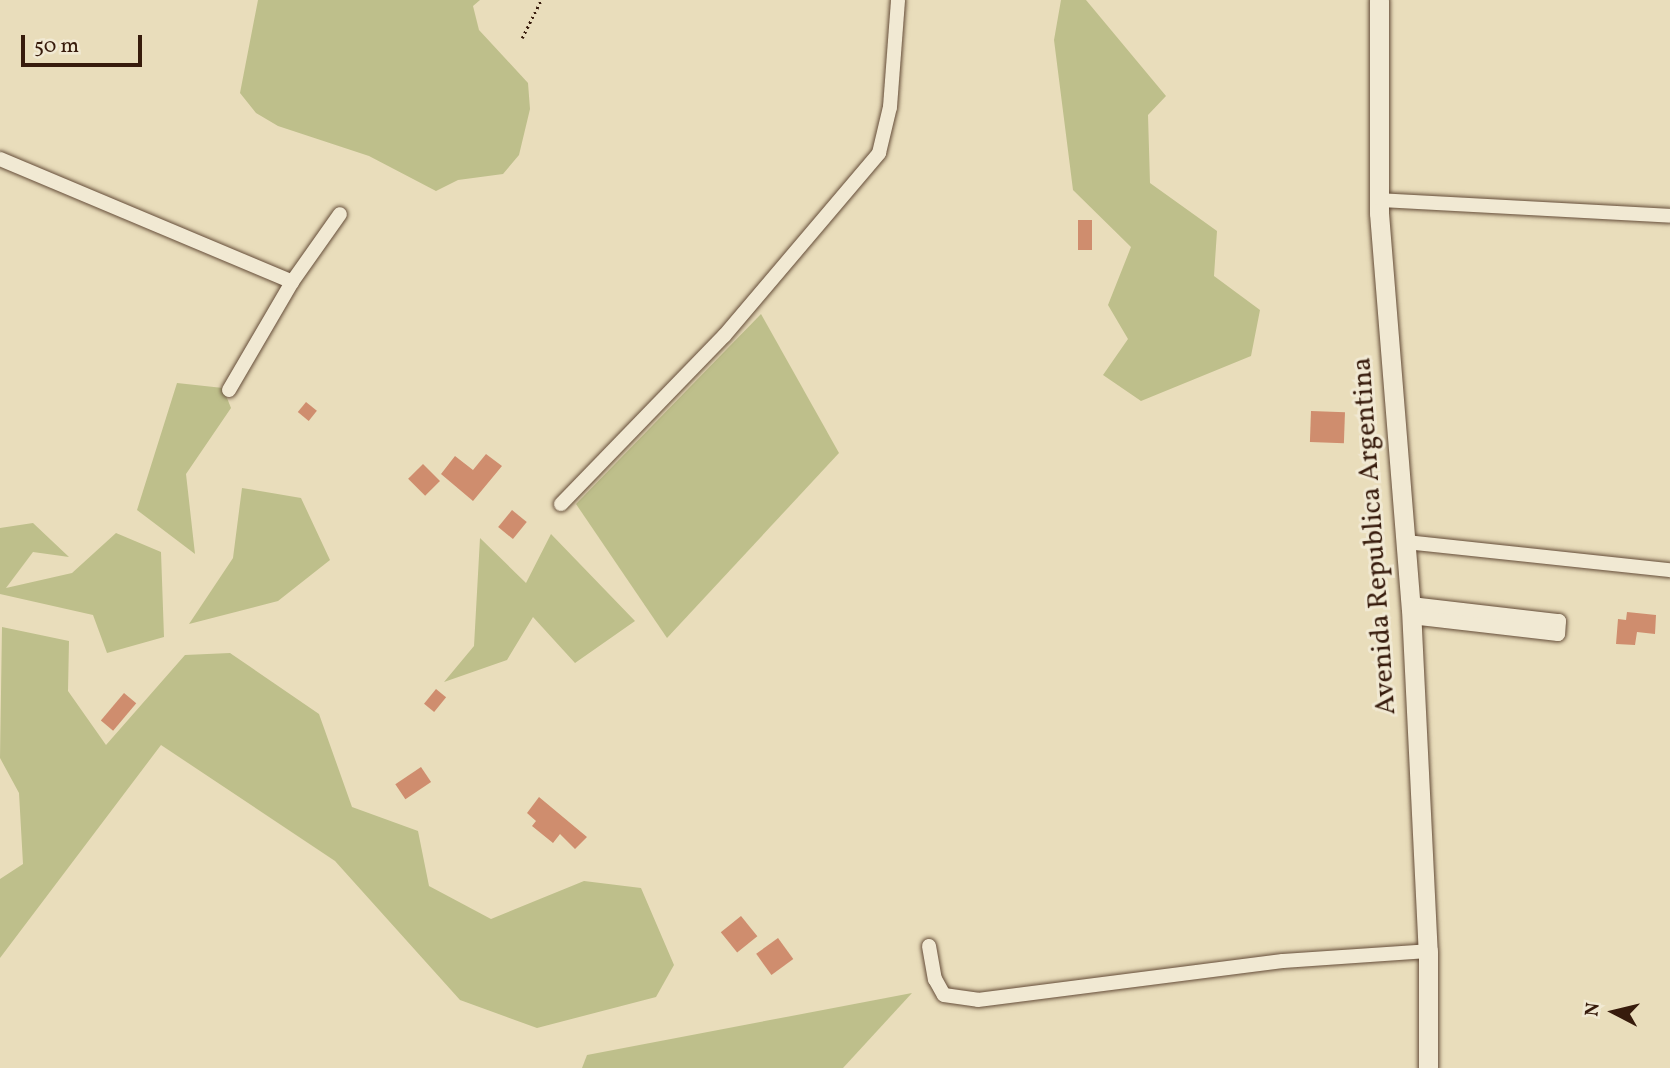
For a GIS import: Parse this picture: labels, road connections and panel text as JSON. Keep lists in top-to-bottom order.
{
  "streets": {
    "street": ["Avenida Republica Argentina"]
  },
  "scale_bar": "50 m",
  "north": "left"
}
